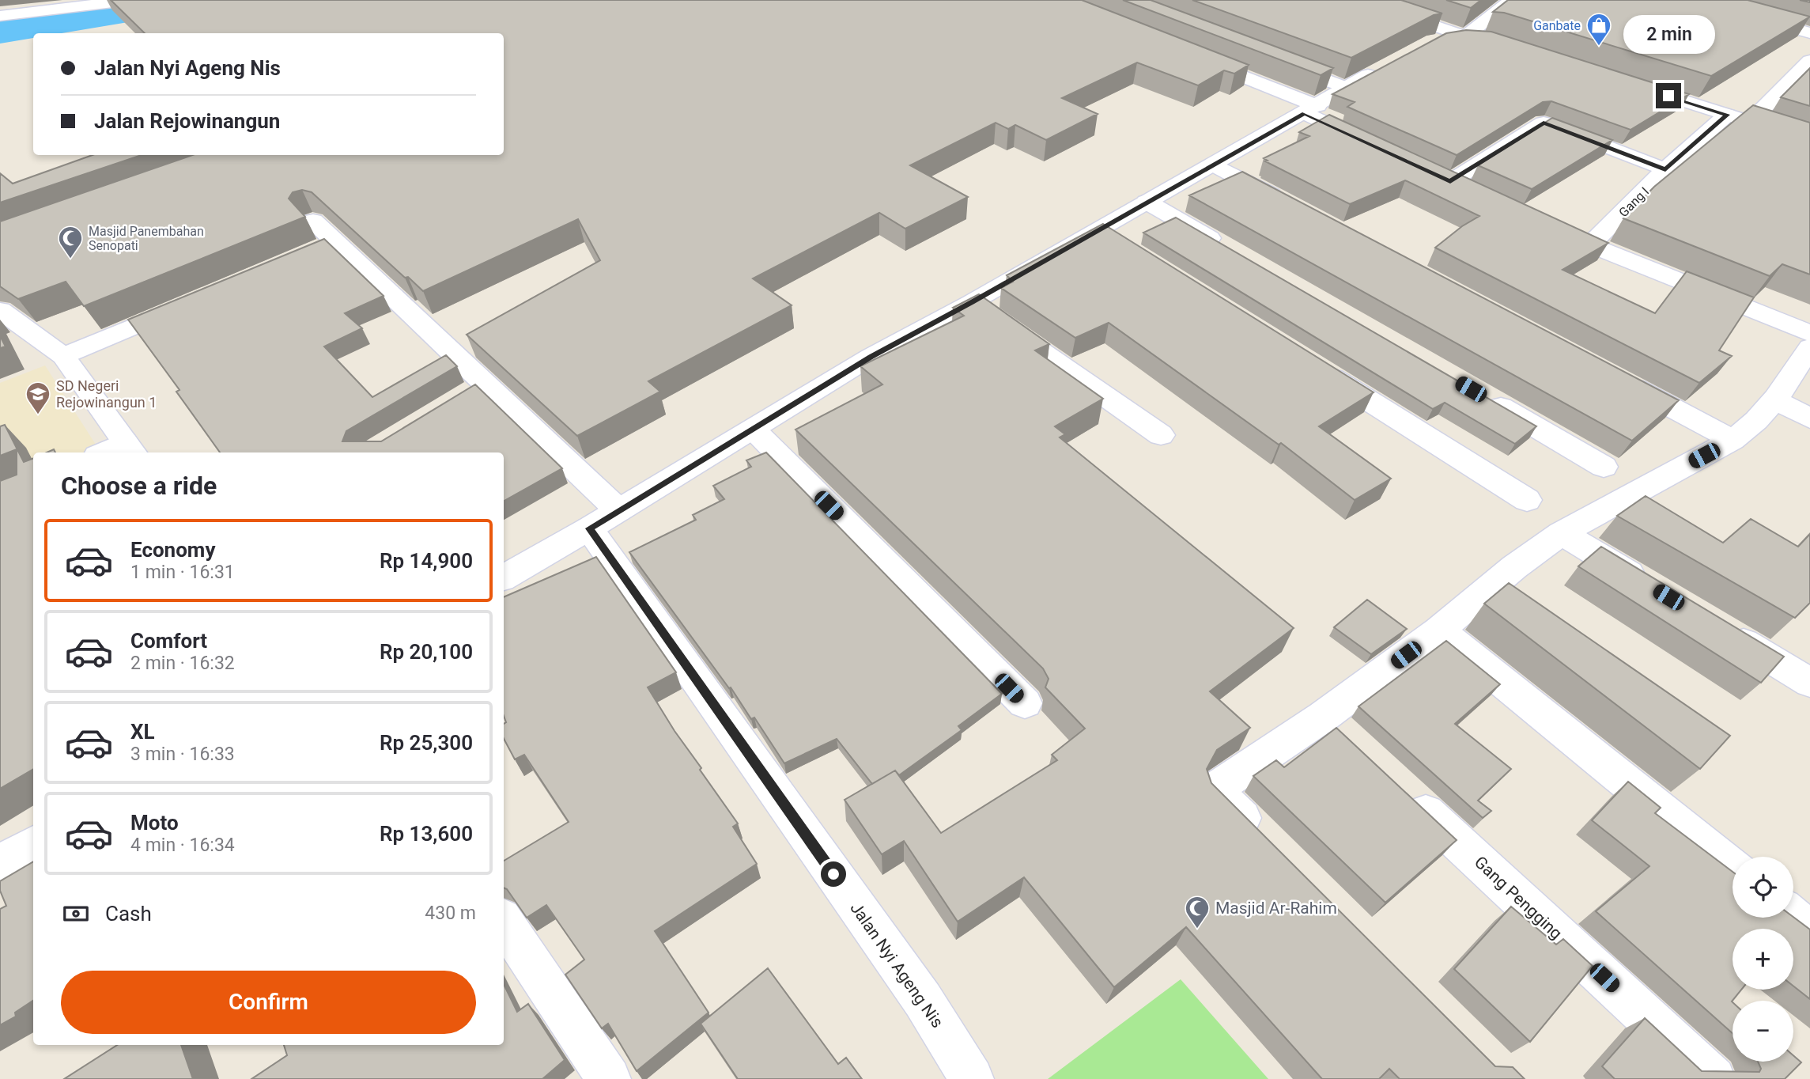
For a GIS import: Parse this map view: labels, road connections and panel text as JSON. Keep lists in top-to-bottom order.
{
  "streets": {
    "street": ["Gang I", "Gang Pengging", "Jalan Nyi Ageng Nis"]
  },
  "places": {
    "shop": ["Ganbate"],
    "mosque": ["Masjid Panembahan Senopati", "Masjid Ar-Rahim"],
    "school or university": ["SD Negeri Rejowinangun 1"]
  },
  "page": {
    "bubble": "2 min",
    "banner": ["Jalan Nyi Ageng Nis", "Jalan Rejowinangun"],
    "heading": "Choose a ride",
    "list": [
      {
        "name": "Economy",
        "note": "1 min · 16:31",
        "value": "Rp 14,900"
      },
      {
        "name": "Comfort",
        "note": "2 min · 16:32",
        "value": "Rp 20,100"
      },
      {
        "name": "XL",
        "note": "3 min · 16:33",
        "value": "Rp 25,300"
      },
      {
        "name": "Moto",
        "note": "4 min · 16:34",
        "value": "Rp 13,600"
      }
    ],
    "map_buttons": ["+", "−"],
    "pay": ["Cash", "430 m"],
    "buttons": "Confirm"
  }
}
